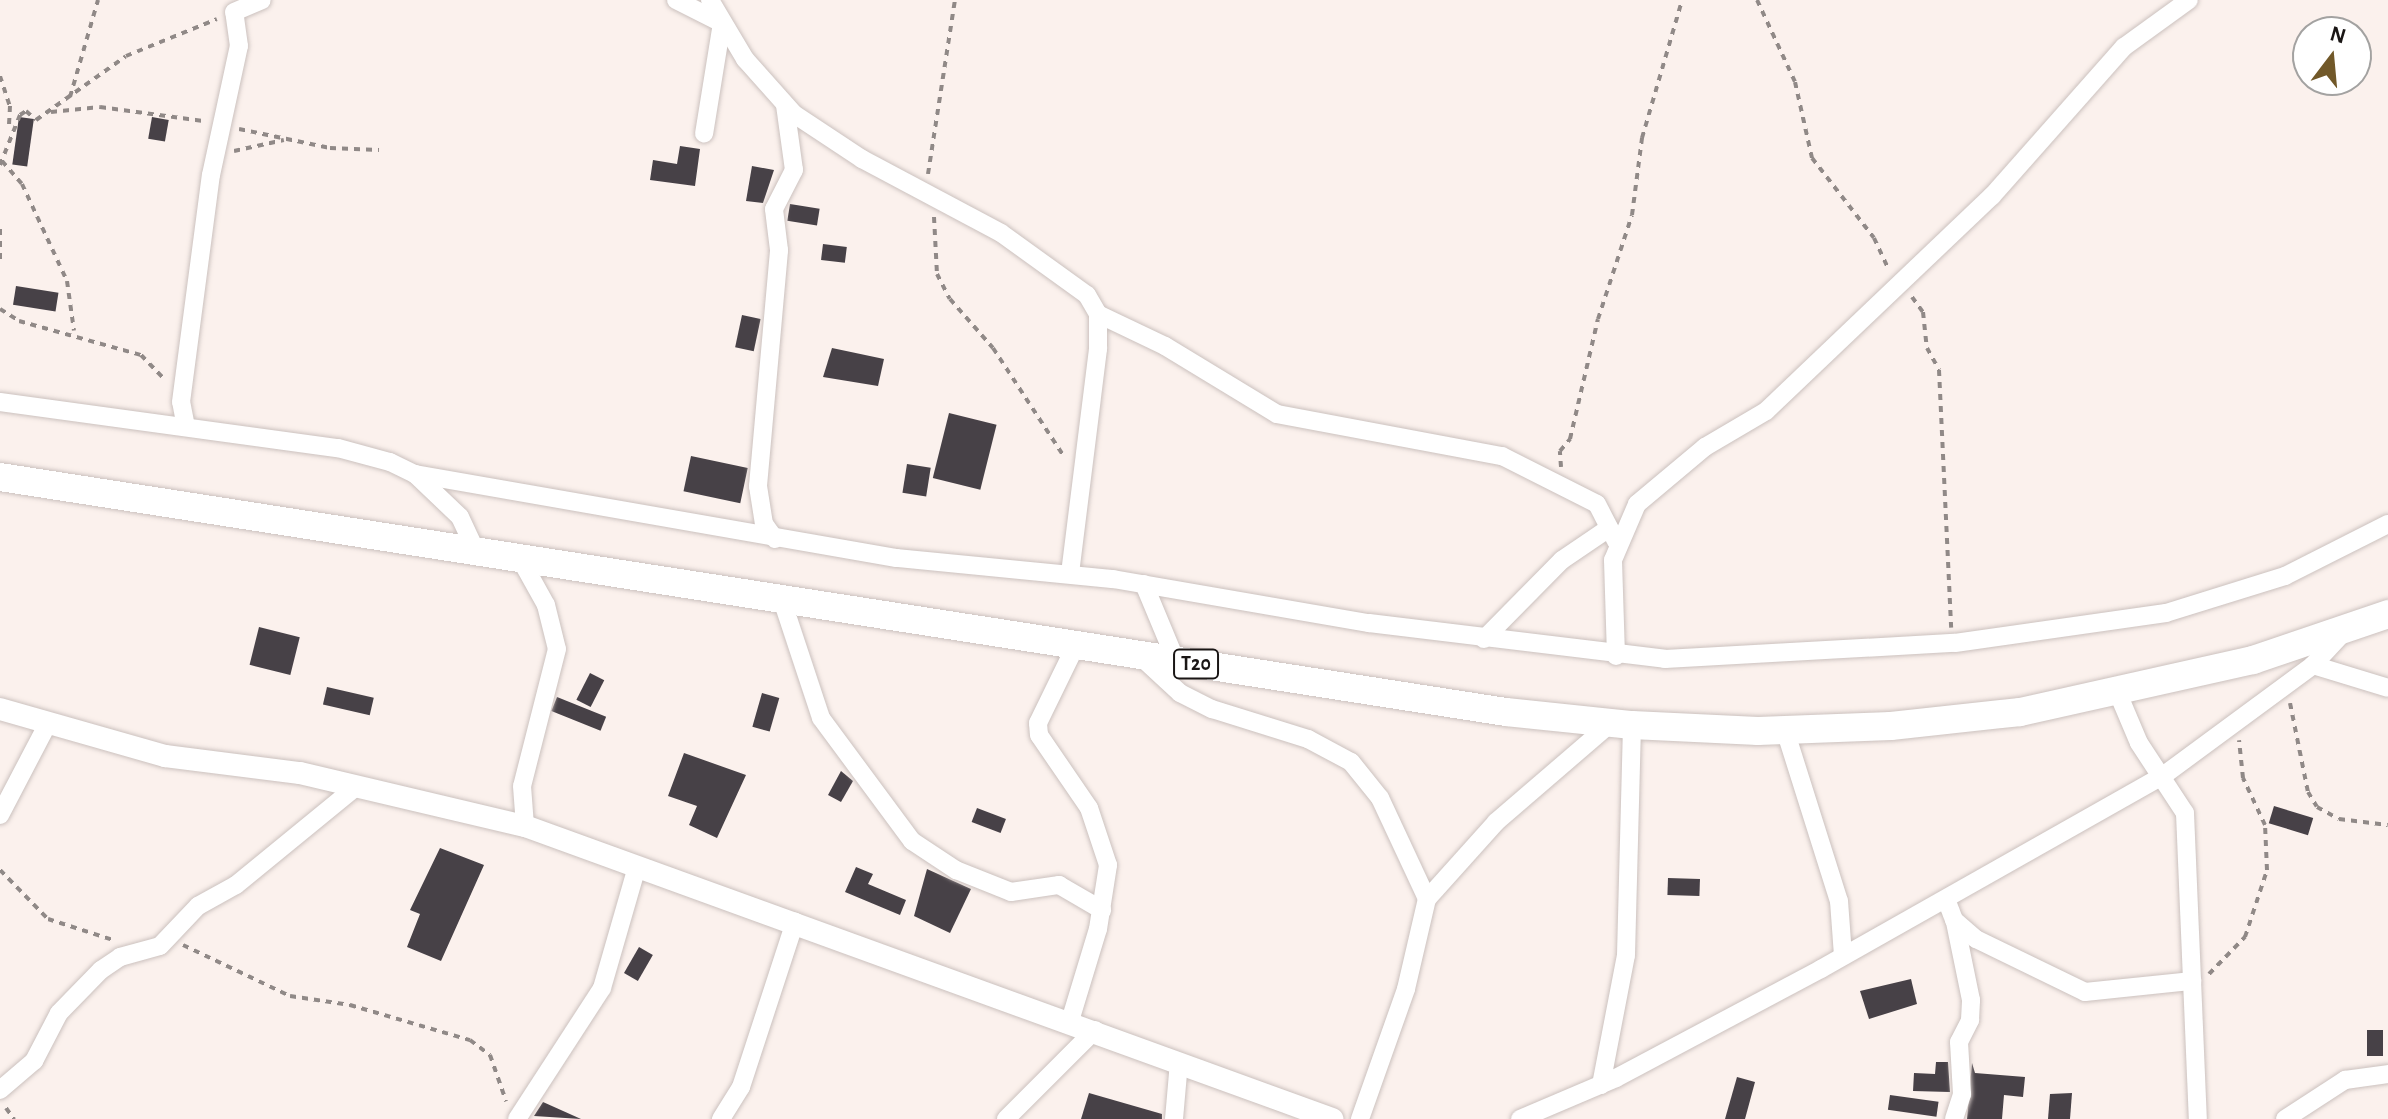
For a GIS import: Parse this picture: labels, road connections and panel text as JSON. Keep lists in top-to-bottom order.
{
  "streets": {
    "main road": ["T20"]
  },
  "north": "top"
}
